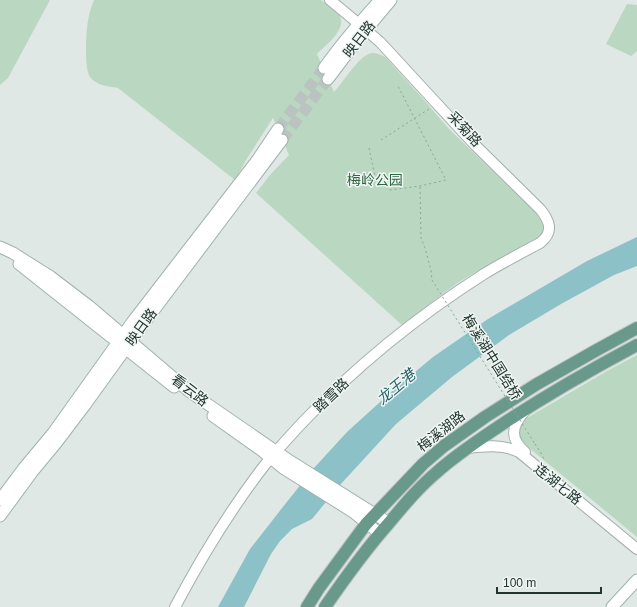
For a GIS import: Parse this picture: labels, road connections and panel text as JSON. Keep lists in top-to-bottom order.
{
  "streets": {
    "main road": ["映日路", "看云路", "梅溪湖路"],
    "street": ["采菊路", "踏雪路", "连湖七路"],
    "path": ["梅溪湖中国结桥"]
  },
  "crossings": [
    ["映日路", "采菊路"],
    ["映日路", "看云路"],
    ["采菊路", "踏雪路"],
    ["梅溪湖中国结桥", "连湖七路"],
    ["看云路", "踏雪路"]
  ],
  "water": ["龙王港"],
  "parks": ["梅岭公园"],
  "scale_bar": "100 m"
}
